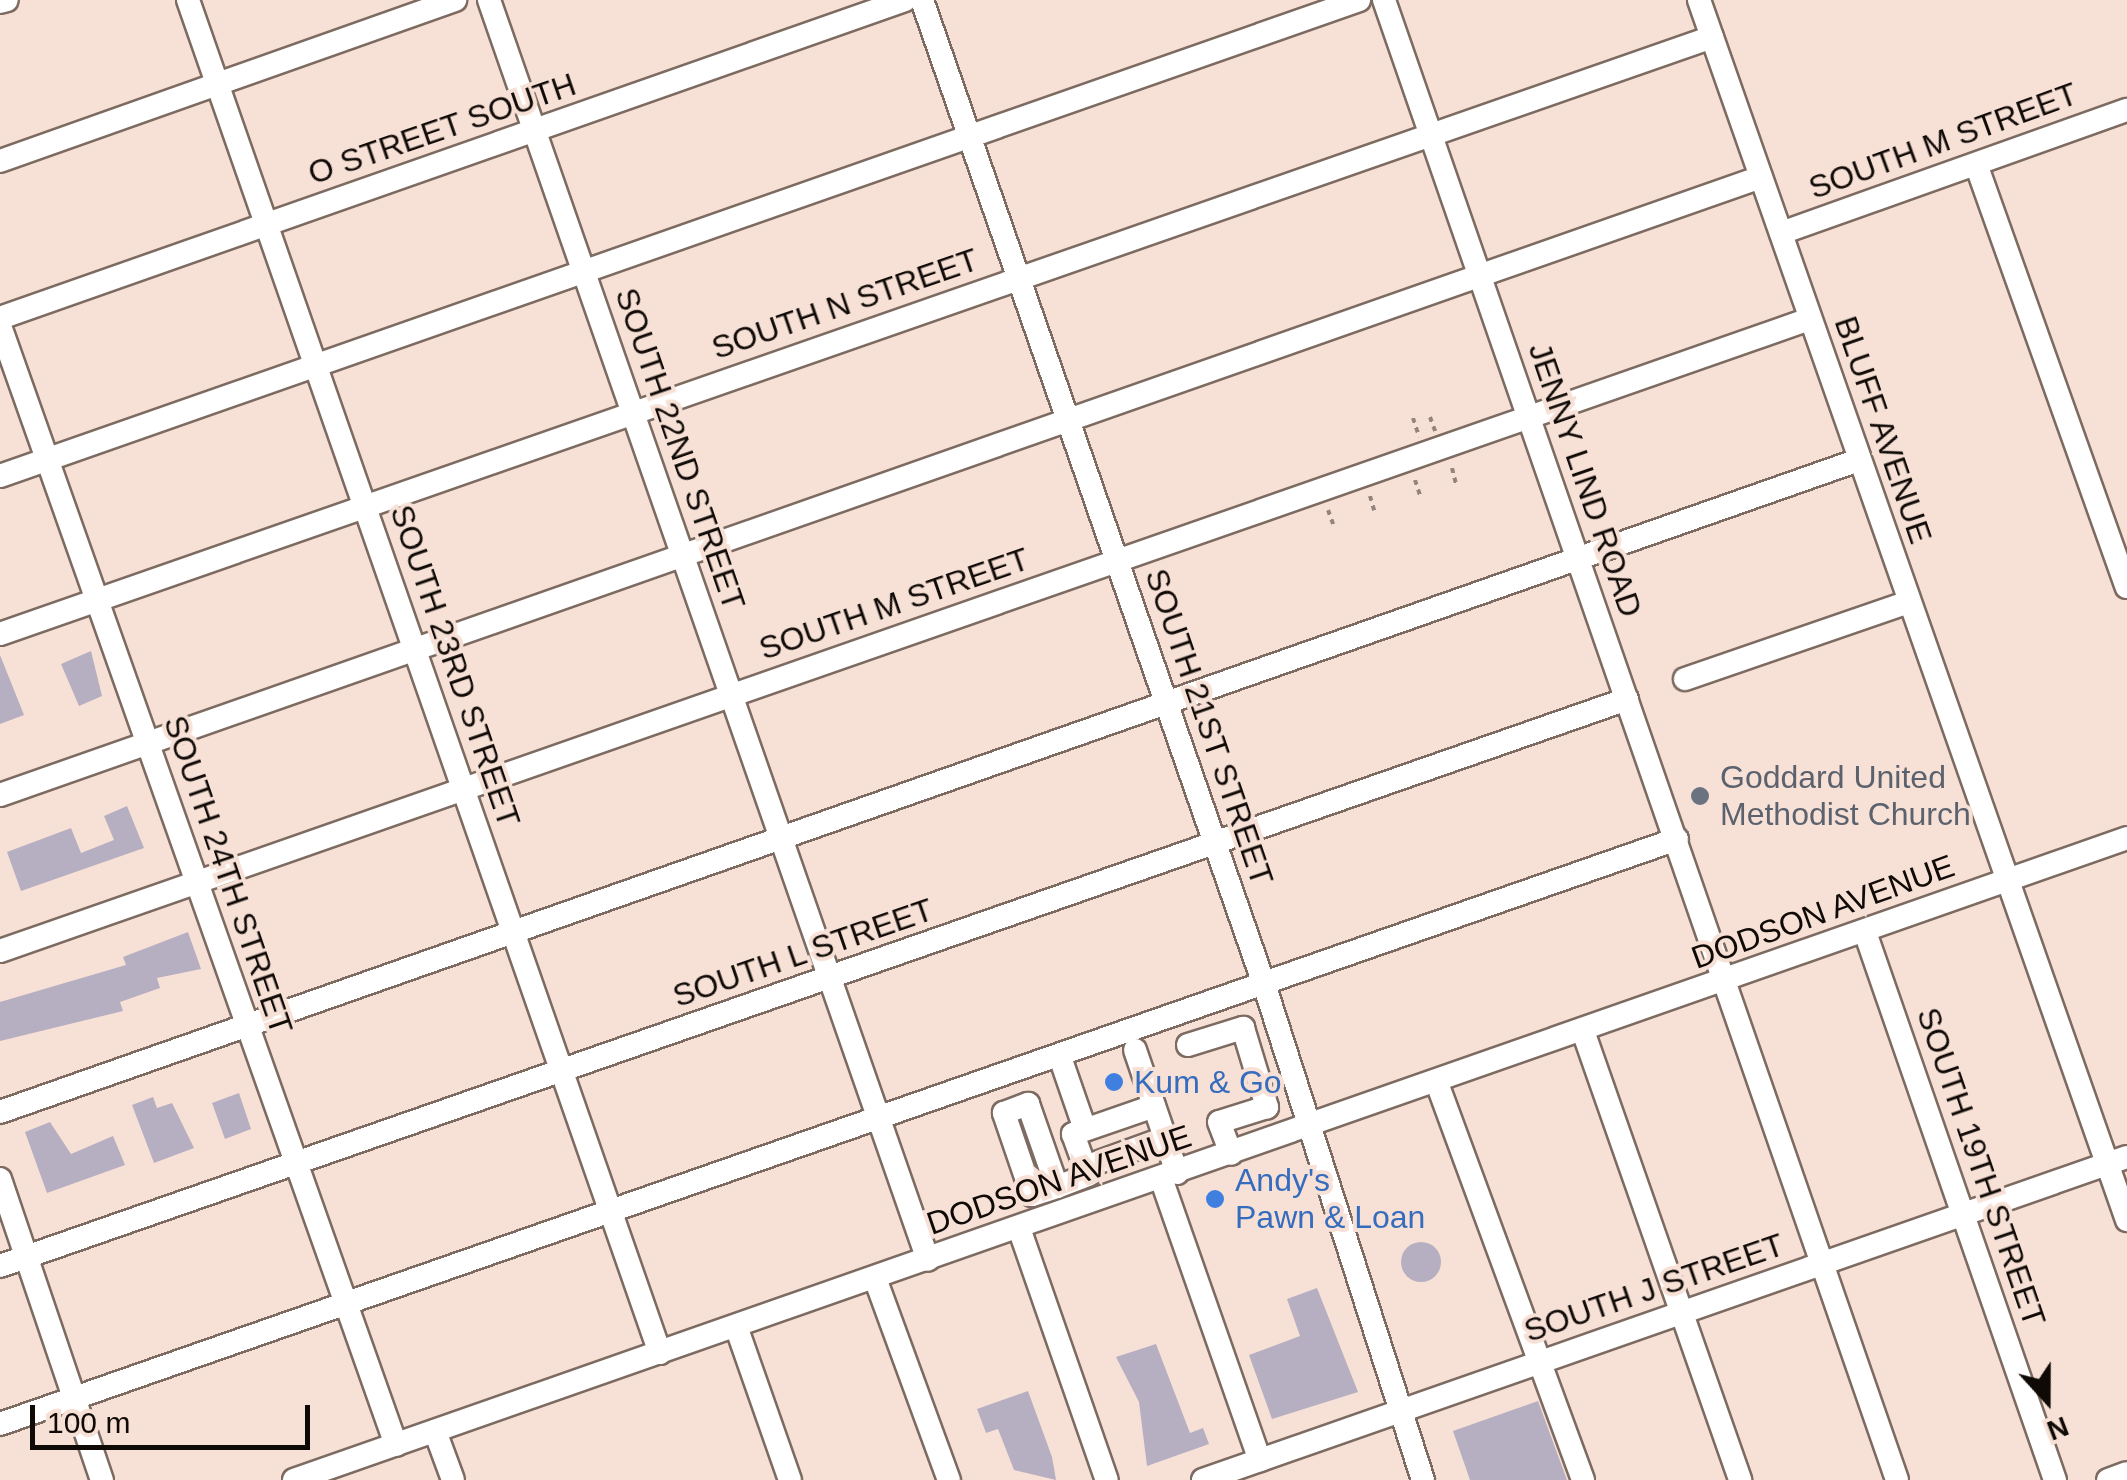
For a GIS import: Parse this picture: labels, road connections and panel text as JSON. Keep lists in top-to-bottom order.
{
  "streets": {
    "street": [
      "O STREET SOUTH",
      "SOUTH M STREET",
      "SOUTH N STREET",
      "BLUFF AVENUE",
      "SOUTH 22ND STREET",
      "JENNY LIND ROAD",
      "SOUTH 23RD STREET",
      "SOUTH 21ST STREET",
      "SOUTH 24TH STREET",
      "DODSON AVENUE",
      "SOUTH L STREET",
      "SOUTH 19TH STREET",
      "SOUTH J STREET"
    ]
  },
  "crossings": [
    ["O STREET SOUTH", "SOUTH 22ND STREET"],
    ["O STREET SOUTH", "SOUTH 23RD STREET"],
    ["SOUTH M STREET", "BLUFF AVENUE"],
    ["SOUTH M STREET", "SOUTH 22ND STREET"],
    ["SOUTH M STREET", "JENNY LIND ROAD"],
    ["SOUTH M STREET", "SOUTH 23RD STREET"],
    ["SOUTH M STREET", "SOUTH 21ST STREET"],
    ["SOUTH M STREET", "SOUTH 24TH STREET"],
    ["SOUTH N STREET", "BLUFF AVENUE"],
    ["SOUTH N STREET", "SOUTH 22ND STREET"],
    ["SOUTH N STREET", "JENNY LIND ROAD"],
    ["SOUTH N STREET", "SOUTH 23RD STREET"],
    ["SOUTH N STREET", "SOUTH 21ST STREET"],
    ["SOUTH N STREET", "SOUTH 24TH STREET"],
    ["BLUFF AVENUE", "DODSON AVENUE"],
    ["BLUFF AVENUE", "SOUTH J STREET"],
    ["SOUTH 22ND STREET", "DODSON AVENUE"],
    ["SOUTH 22ND STREET", "SOUTH L STREET"],
    ["JENNY LIND ROAD", "DODSON AVENUE"],
    ["JENNY LIND ROAD", "SOUTH L STREET"],
    ["JENNY LIND ROAD", "SOUTH J STREET"],
    ["SOUTH 23RD STREET", "DODSON AVENUE"],
    ["SOUTH 23RD STREET", "SOUTH L STREET"],
    ["SOUTH 21ST STREET", "DODSON AVENUE"],
    ["SOUTH 21ST STREET", "SOUTH L STREET"],
    ["SOUTH 21ST STREET", "SOUTH J STREET"],
    ["SOUTH 24TH STREET", "DODSON AVENUE"],
    ["SOUTH 24TH STREET", "SOUTH L STREET"],
    ["DODSON AVENUE", "SOUTH 19TH STREET"],
    ["SOUTH 19TH STREET", "SOUTH J STREET"]
  ],
  "places": ["Goddard United Methodist Church", "Kum & Go", "Andy's Pawn & Loan"],
  "scale_bar": "100 m",
  "north": "bottom"
}
